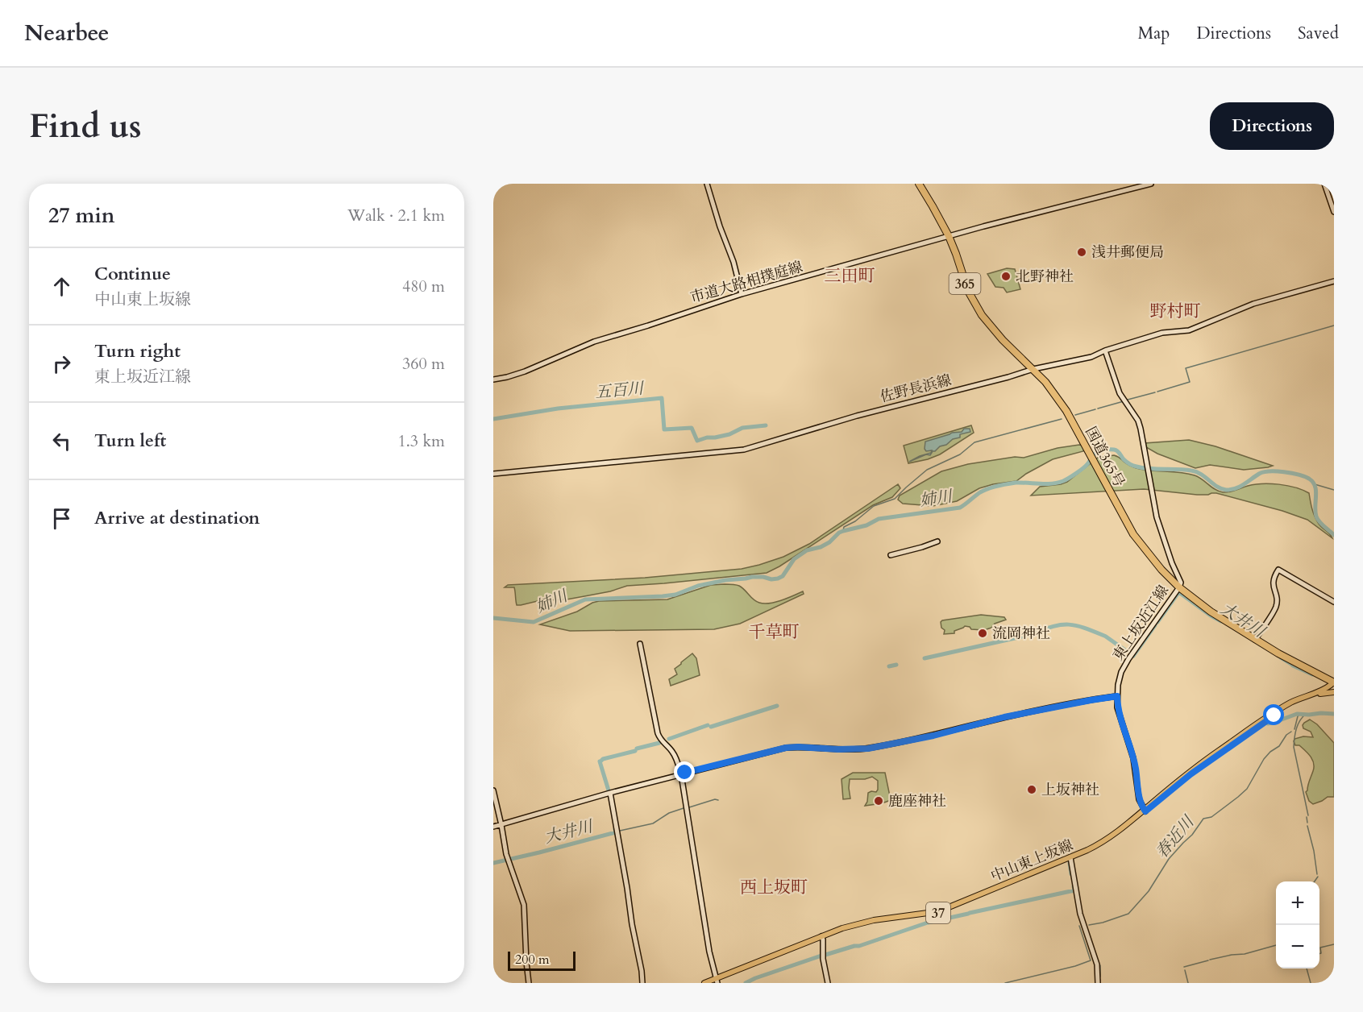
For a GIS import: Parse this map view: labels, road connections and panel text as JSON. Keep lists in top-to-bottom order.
{
  "streets": {
    "highway": ["365", "国道365号"],
    "main road": ["中山東上坂線", "37"],
    "street": ["市道大路相撲庭線", "佐野長浜線", "東上坂近江線"]
  },
  "crossings": [
    ["市道大路相撲庭線", "国道365号"],
    ["佐野長浜線", "国道365号"],
    ["国道365号", "東上坂近江線"],
    ["国道365号", "中山東上坂線"],
    ["東上坂近江線", "中山東上坂線"]
  ],
  "districts": [
    "三田町",
    "野村町",
    "千草町",
    "西上坂町"
  ],
  "water": [
    "五百川",
    "姉川",
    "大井川",
    "春近川"
  ],
  "places": [
    "浅井郵便局",
    "北野神社",
    "流岡神社",
    "上坂神社",
    "鹿座神社"
  ],
  "scale_bar": "200 m",
  "page": {
    "header": "Nearbee",
    "nav": ["Map", "Directions", "Saved"],
    "buttons": "Directions",
    "title": "Find us",
    "heading": ["27 min", "Walk · 2.1 km"],
    "list": [
      ["Continue", "中山東上坂線", "480 m"],
      ["Turn right", "東上坂近江線", "360 m"],
      ["Turn left", "1.3 km"],
      "Arrive at destination"
    ],
    "map_buttons": ["+", "−"],
    "scale": "200 m"
  }
}
